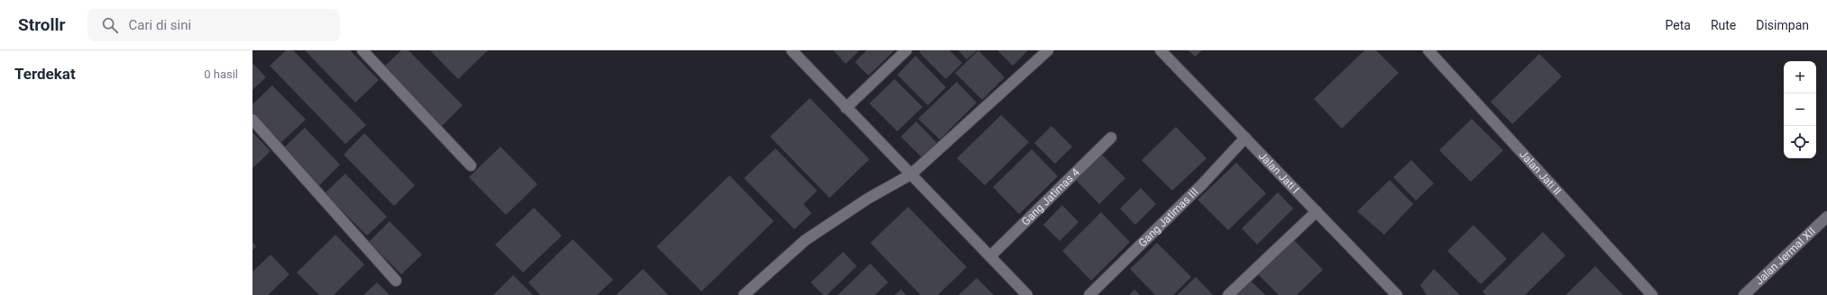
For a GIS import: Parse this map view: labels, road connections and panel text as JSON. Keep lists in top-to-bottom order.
{
  "streets": {
    "street": [
      "Jalan Jati II",
      "Jalan Jati I",
      "Gang Jatimas 4",
      "Gang Jatimas III",
      "Jalan Jermal XII"
    ]
  },
  "crossings": [
    ["Jalan Jati I", "Gang Jatimas III"]
  ],
  "page": {
    "header": "Strollr",
    "search": "Cari di sini",
    "nav": ["Peta", "Rute", "Disimpan"],
    "heading": ["Terdekat", "0 hasil"],
    "map_buttons": ["+", "−"]
  }
}
